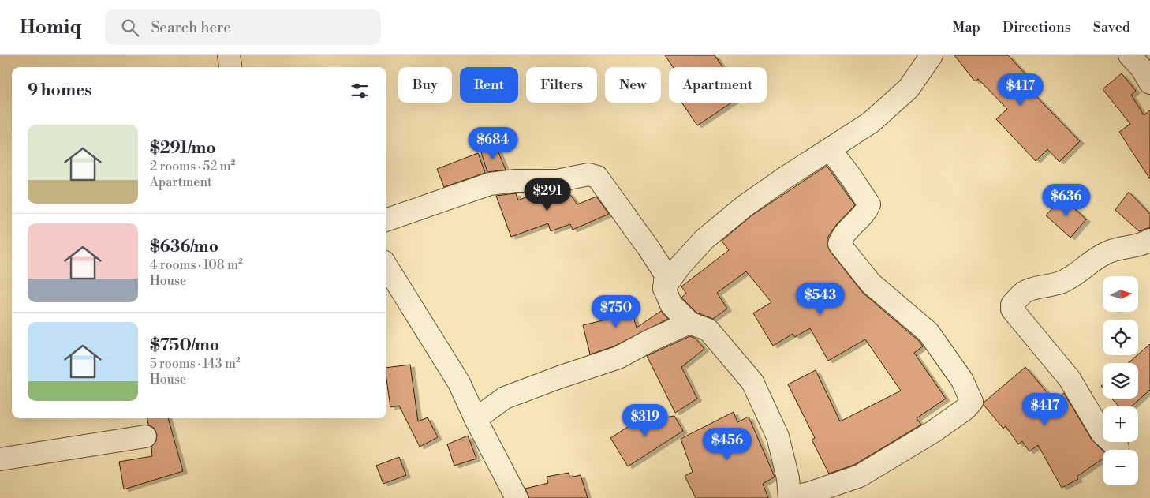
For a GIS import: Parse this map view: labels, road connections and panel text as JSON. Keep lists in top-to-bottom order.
{
  "north": "right",
  "page": {
    "header": "Homiq",
    "search": "Search here",
    "nav": ["Map", "Directions", "Saved"],
    "chip": [
      "Buy",
      "Rent",
      "Filters",
      "New",
      "Apartment"
    ],
    "heading": "9 homes",
    "price": [
      "$417",
      "$684",
      "$291",
      "$636",
      "$543",
      "$750",
      "$417",
      "$319",
      "$456"
    ],
    "list": [
      {
        "name": "$291/mo",
        "note": "2 rooms · 52 m² · Apartment"
      },
      {
        "name": "$636/mo",
        "note": "4 rooms · 108 m² · House"
      },
      {
        "name": "$750/mo",
        "note": "5 rooms · 143 m² · House"
      }
    ],
    "map_buttons": ["+", "−"]
  }
}
